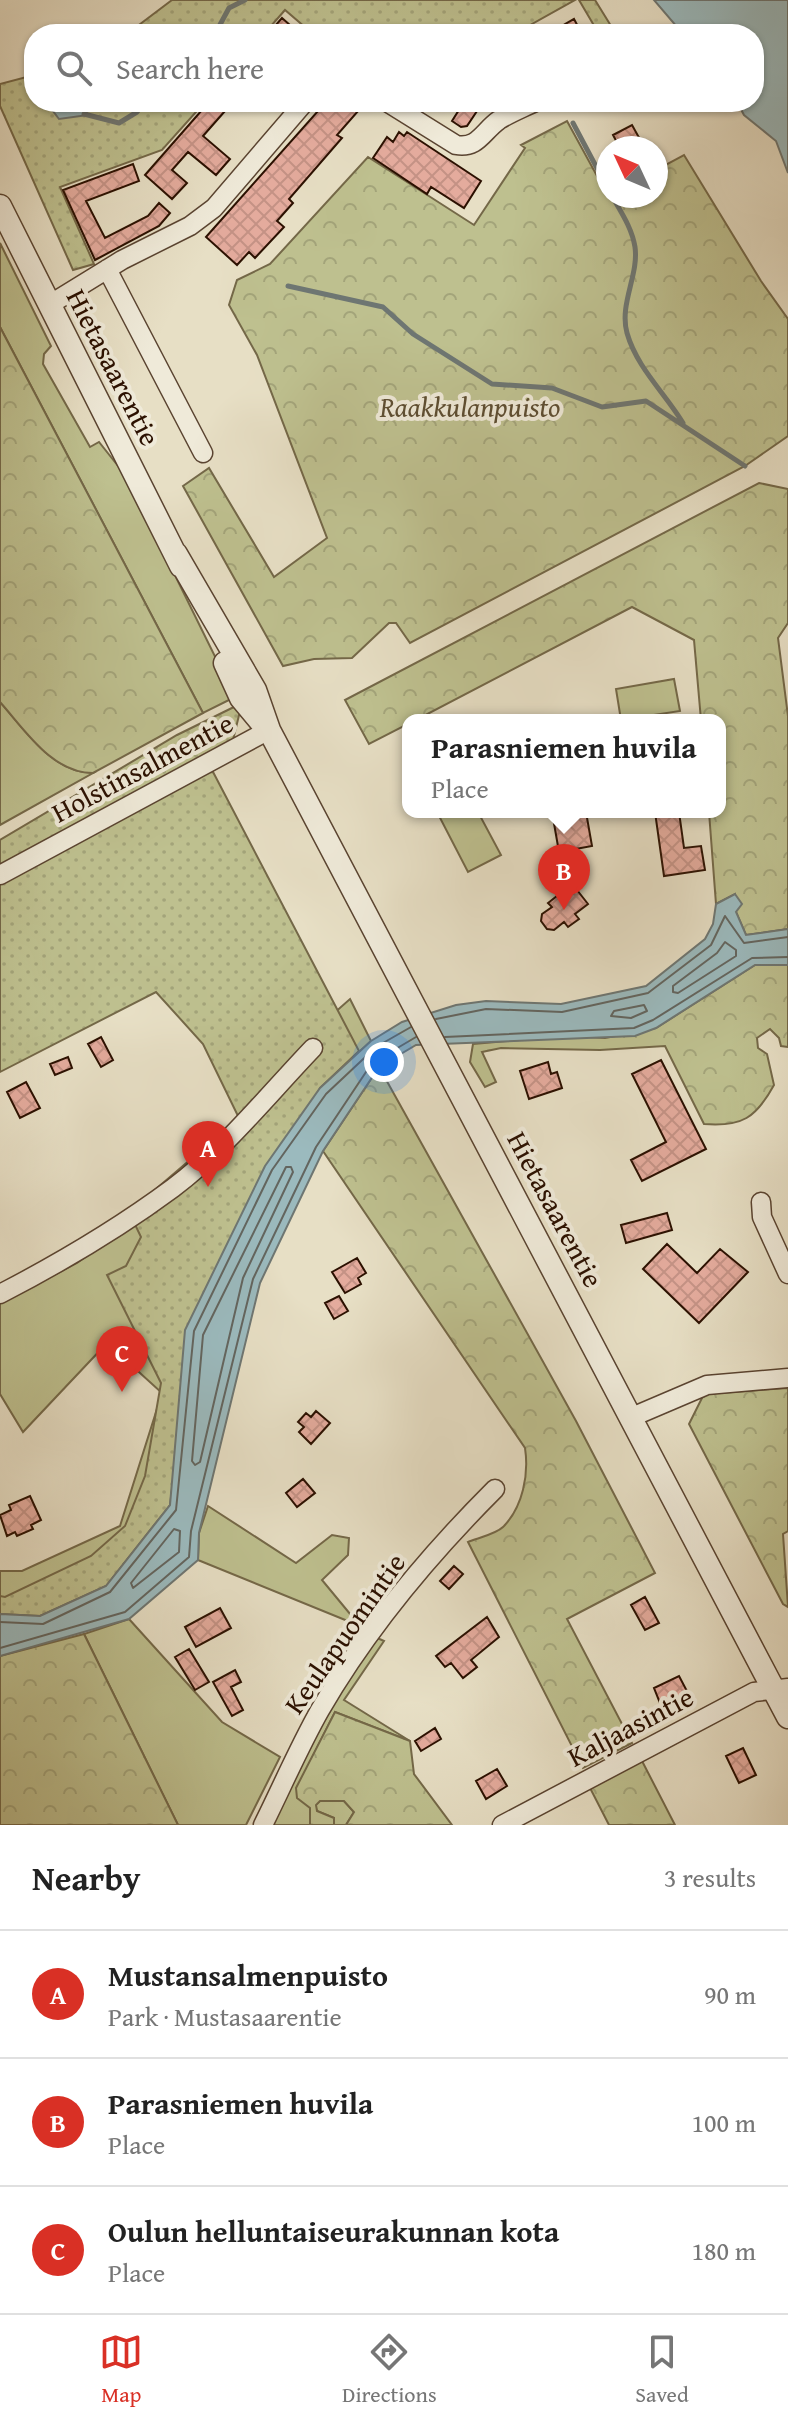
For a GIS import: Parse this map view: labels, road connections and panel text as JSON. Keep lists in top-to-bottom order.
{
  "streets": {
    "street": [
      "Hietasaarentie",
      "Holstinsalmentie",
      "Keulapuomintie",
      "Kaljaasintie"
    ]
  },
  "crossings": [
    ["Hietasaarentie", "Holstinsalmentie"],
    ["Hietasaarentie", "Kaljaasintie"]
  ],
  "parks": ["Raakkulanpuisto"],
  "north": "top left",
  "page": {
    "search": "Search here",
    "popup": ["Parasniemen huvila", "Place"],
    "pins": ["B", "A", "C"],
    "heading": ["Nearby", "3 results"],
    "list": [
      {
        "mark": "A",
        "name": "Mustansalmenpuisto",
        "note": "Park · Mustasaarentie",
        "value": "90 m"
      },
      {
        "mark": "B",
        "name": "Parasniemen huvila",
        "note": "Place",
        "value": "100 m"
      },
      {
        "mark": "C",
        "name": "Oulun helluntaiseurakunnan kota",
        "note": "Place",
        "value": "180 m"
      }
    ],
    "nav": ["Map", "Directions", "Saved"]
  }
}
